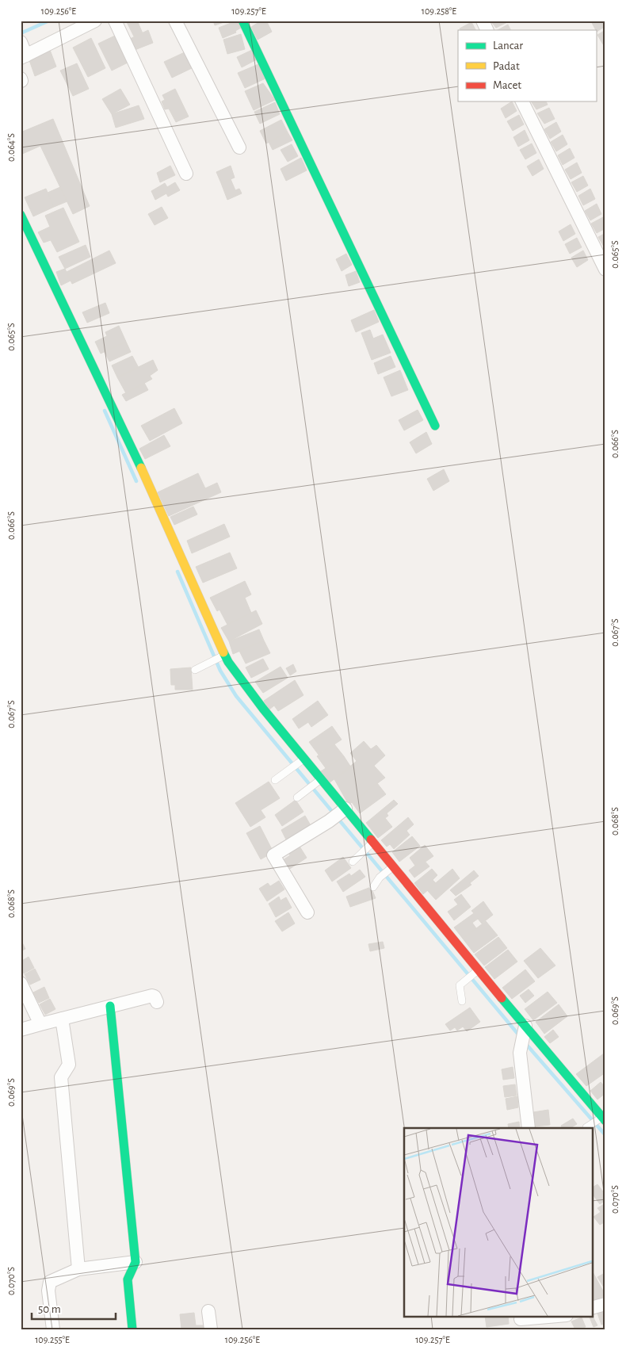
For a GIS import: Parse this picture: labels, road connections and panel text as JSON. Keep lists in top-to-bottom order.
{
  "legend": ["Lancar", "Padat", "Macet"],
  "scale_bar": "50 m",
  "coordinates": [
    "109.256°E",
    "109.257°E",
    "109.258°E",
    "0.064°S",
    "0.065°S",
    "0.066°S",
    "0.067°S",
    "0.068°S",
    "0.069°S",
    "0.070°S",
    "109.255°E"
  ]
}
